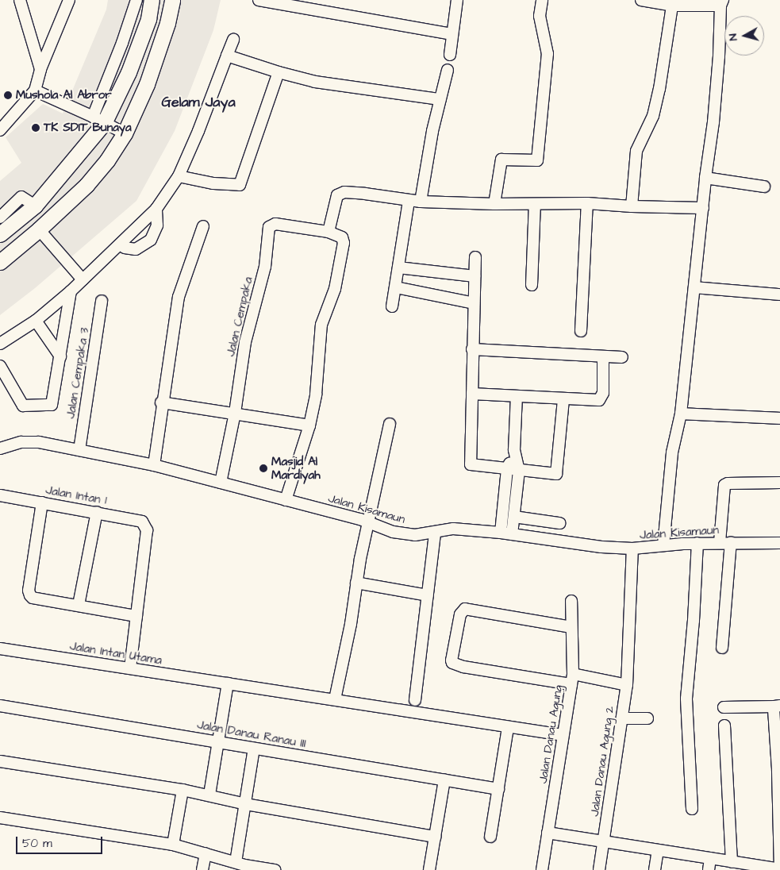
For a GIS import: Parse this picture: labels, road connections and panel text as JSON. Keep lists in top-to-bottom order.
{
  "streets": {
    "street": [
      "Jalan Cempaka",
      "Jalan Cempaka 3",
      "Jalan Intan 1",
      "Jalan Kisamaun",
      "Jalan Intan Utama",
      "Jalan Danau Ranau III",
      "Jalan Danau Agung",
      "Jalan Danau Agung 2"
    ]
  },
  "crossings": [
    ["Jalan Cempaka", "Jalan Kisamaun"],
    ["Jalan Cempaka 3", "Jalan Kisamaun"],
    ["Jalan Kisamaun", "Jalan Danau Agung 2"],
    ["Jalan Intan Utama", "Jalan Danau Agung"]
  ],
  "districts": ["Gelam Jaya"],
  "places": ["Mushola Al Abror", "TK SDIT Bunaya", "Masjid Al Mardiyah"],
  "scale_bar": "50 m",
  "north": "left"
}
